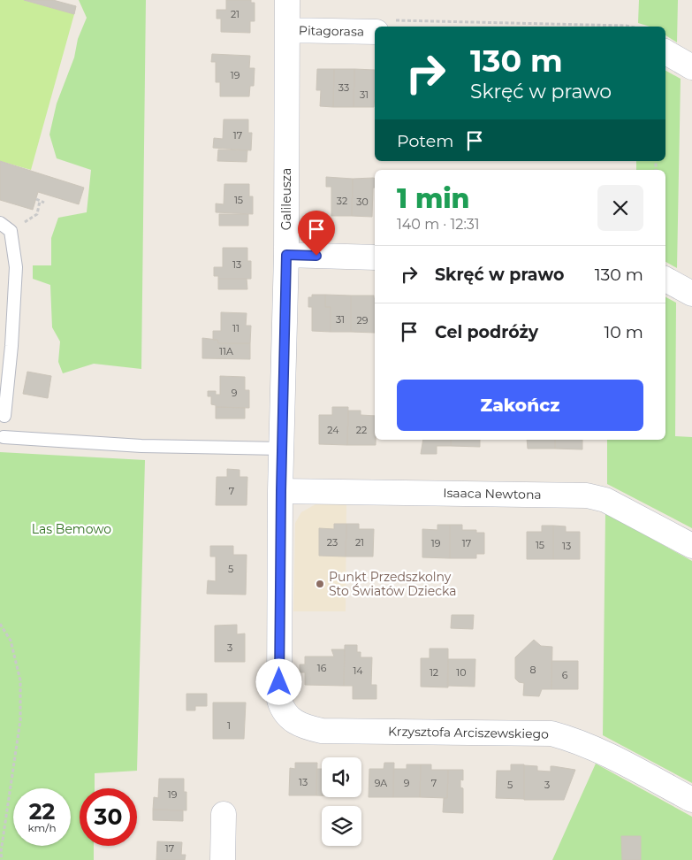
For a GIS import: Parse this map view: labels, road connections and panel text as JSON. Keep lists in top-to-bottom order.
{
  "streets": {
    "street": [
      "Pitagorasa",
      "Galileusza",
      "Isaaca Newtona",
      "Krzysztofa Arciszewskiego"
    ]
  },
  "crossings": [
    ["Pitagorasa", "Galileusza"],
    ["Galileusza", "Isaaca Newtona"],
    ["Galileusza", "Krzysztofa Arciszewskiego"]
  ],
  "parks": ["Las Bemowo"],
  "places": ["Punkt Przedszkolny Sto Światów Dziecka"],
  "house_numbers": [
    "21",
    "19",
    "33",
    "31",
    "17",
    "15",
    "32",
    "30",
    "13",
    "31",
    "29",
    "11",
    "11A",
    "9",
    "24",
    "22",
    "7",
    "23",
    "21",
    "19",
    "17",
    "15",
    "13",
    "5",
    "3",
    "16",
    "8",
    "14",
    "12",
    "10",
    "6",
    "1",
    "13",
    "9A",
    "9",
    "7",
    "5",
    "3",
    "19",
    "17"
  ],
  "page": {
    "turn": ["130 m", "Skręć w prawo"],
    "then": "Potem",
    "heading": ["1 min", "140 m · 12:31"],
    "list": [
      {
        "name": "Skręć w prawo",
        "value": "130 m"
      },
      {
        "name": "Cel podróży",
        "value": "10 m"
      }
    ],
    "buttons": "Zakończ",
    "speed": "22 km/h",
    "limit": "30"
  }
}
